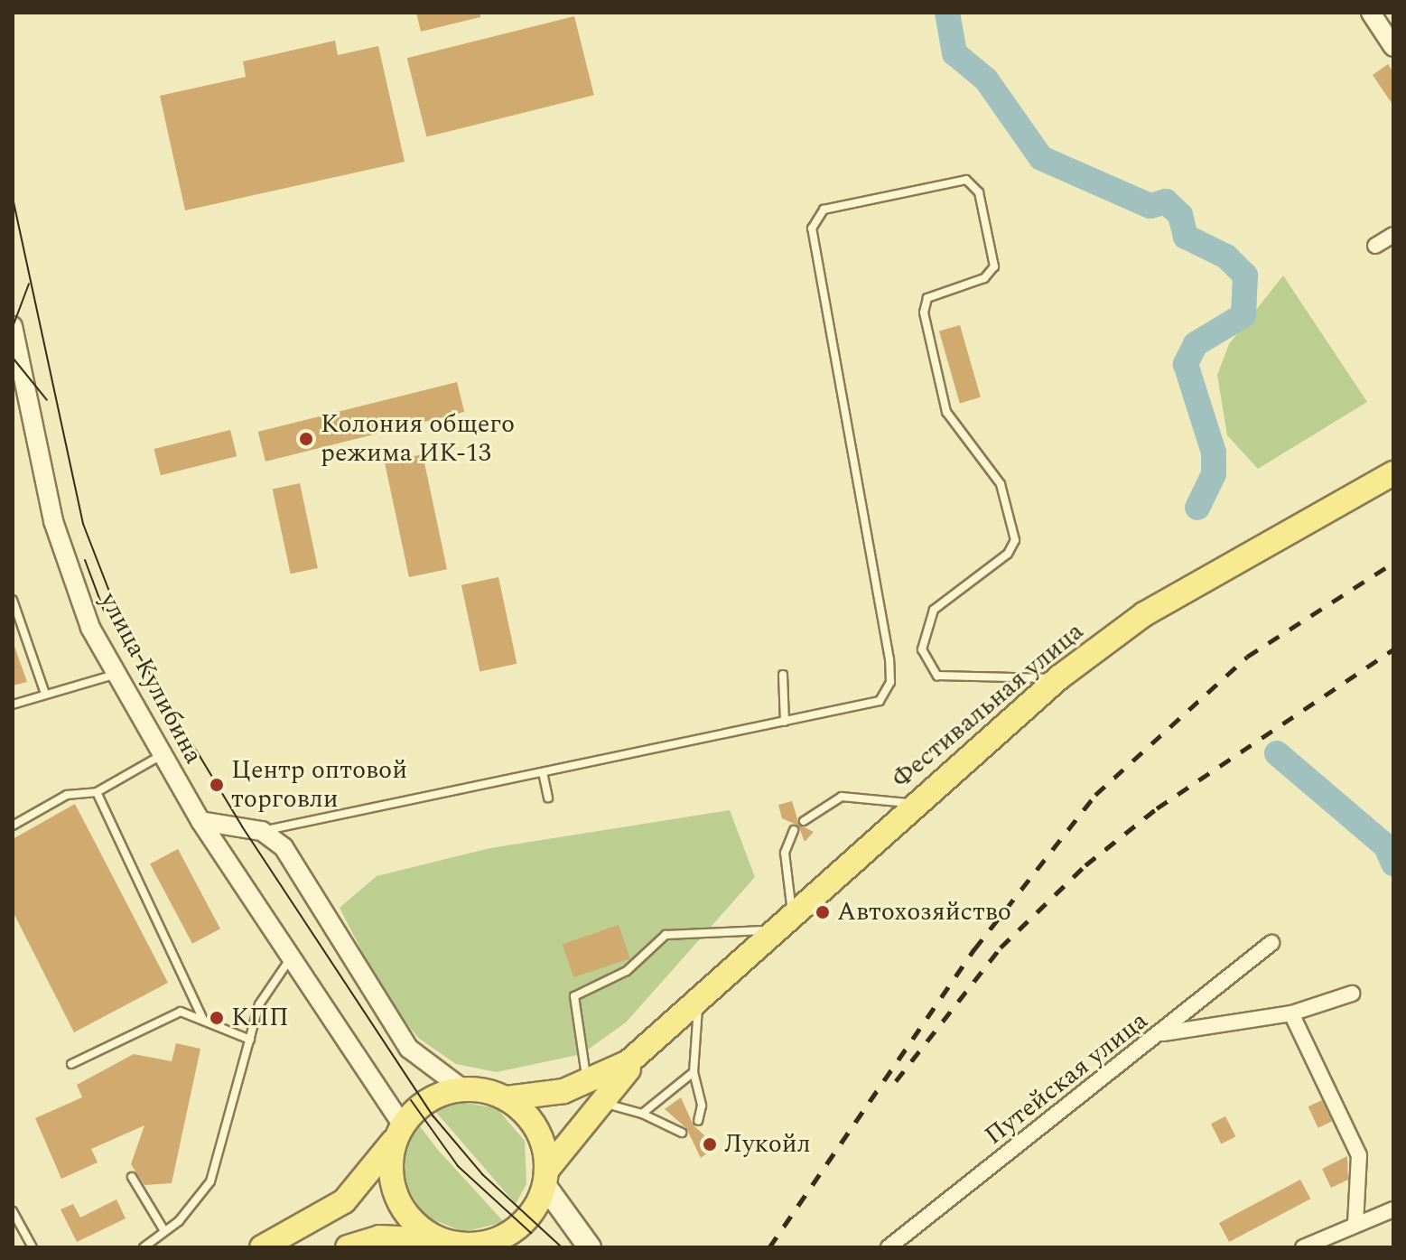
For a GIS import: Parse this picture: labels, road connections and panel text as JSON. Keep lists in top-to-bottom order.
{
  "streets": {
    "main road": ["Фестивальная улица"],
    "street": ["улица Кулибина", "Путейская улица"]
  },
  "crossings": [
    ["улица Кулибина", "Фестивальная улица"]
  ],
  "places": [
    "Колония общего режима ИК-13",
    "Центр оптовой торговли",
    "Автохозяйство",
    "КПП",
    "Лукойл"
  ]
}
